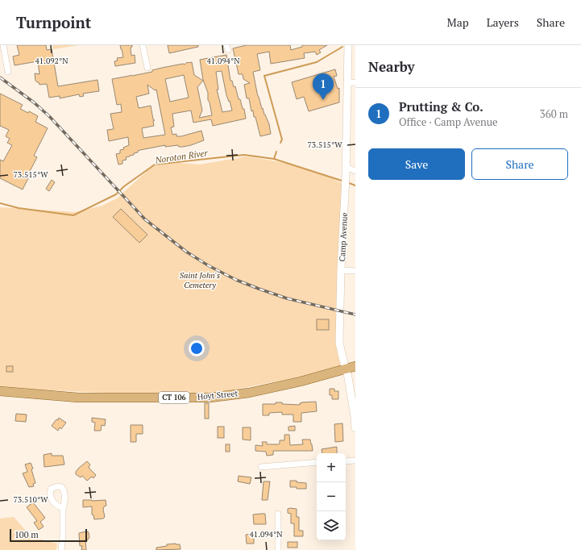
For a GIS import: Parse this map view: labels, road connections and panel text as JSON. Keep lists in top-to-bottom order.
{
  "streets": {
    "main road": ["Hoyt Street", "CT 106"],
    "street": ["Camp Avenue"]
  },
  "crossings": [
    ["Camp Avenue", "Hoyt Street"]
  ],
  "water": ["Noroton River"],
  "parks": ["Saint John's Cemetery"],
  "scale_bar": "100 m",
  "page": {
    "header": "Turnpoint",
    "nav": ["Map", "Layers", "Share"],
    "heading": "Nearby",
    "pins": "1",
    "list": [
      {
        "mark": "1",
        "name": "Prutting & Co.",
        "note": "Office · Camp Avenue",
        "value": "360 m"
      }
    ],
    "buttons": ["Save", "Share"],
    "map_buttons": ["+", "−"],
    "scale": "100 m"
  },
  "coordinates": [
    "41.092°N",
    "41.094°N",
    "73.515°W",
    "73.510°W"
  ]
}
